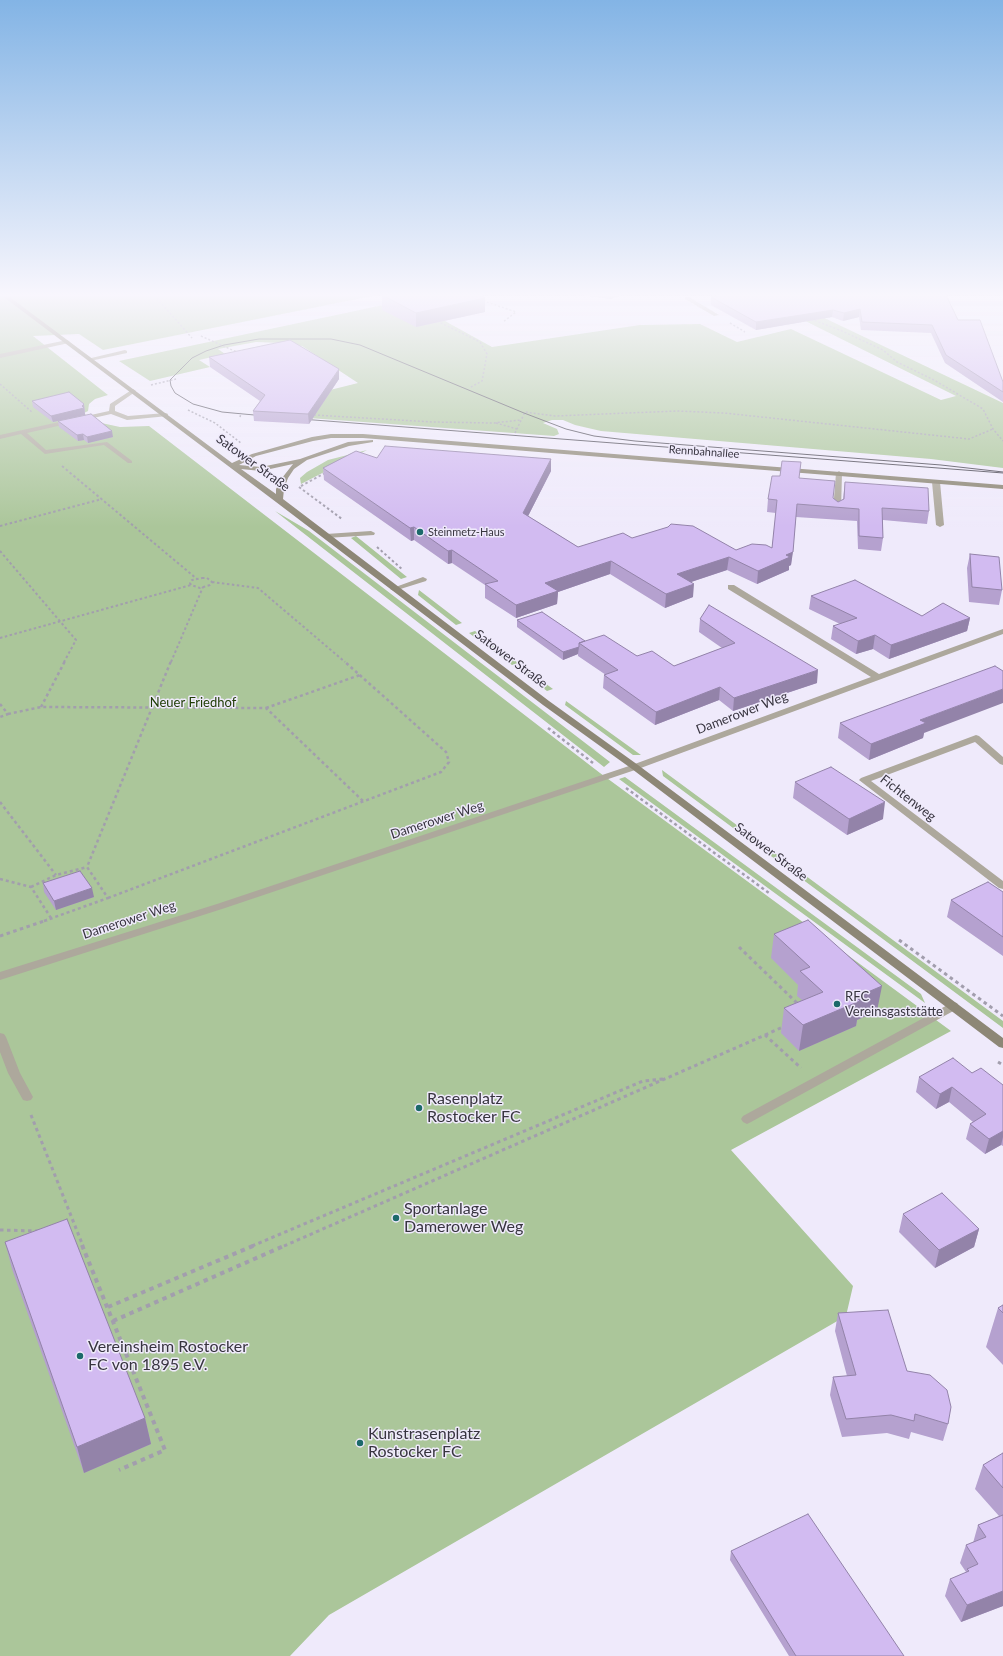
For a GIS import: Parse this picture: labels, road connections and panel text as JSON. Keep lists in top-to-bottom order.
{
  "streets": {
    "main road": ["Rennbahnallee", "Satower Straße"],
    "street": ["Damerower Weg", "Fichtenweg"]
  },
  "crossings": [
    ["Rennbahnallee", "Satower Straße"],
    ["Satower Straße", "Damerower Weg"]
  ],
  "parks": ["Neuer Friedhof"],
  "places": [
    "Steinmetz-Haus",
    "RFC Vereinsgaststätte",
    "Rasenplatz Rostocker FC",
    "Sportanlage Damerower Weg",
    "Vereinsheim Rostocker FC von 1895 e.V.",
    "Kunstrasenplatz Rostocker FC"
  ]
}
